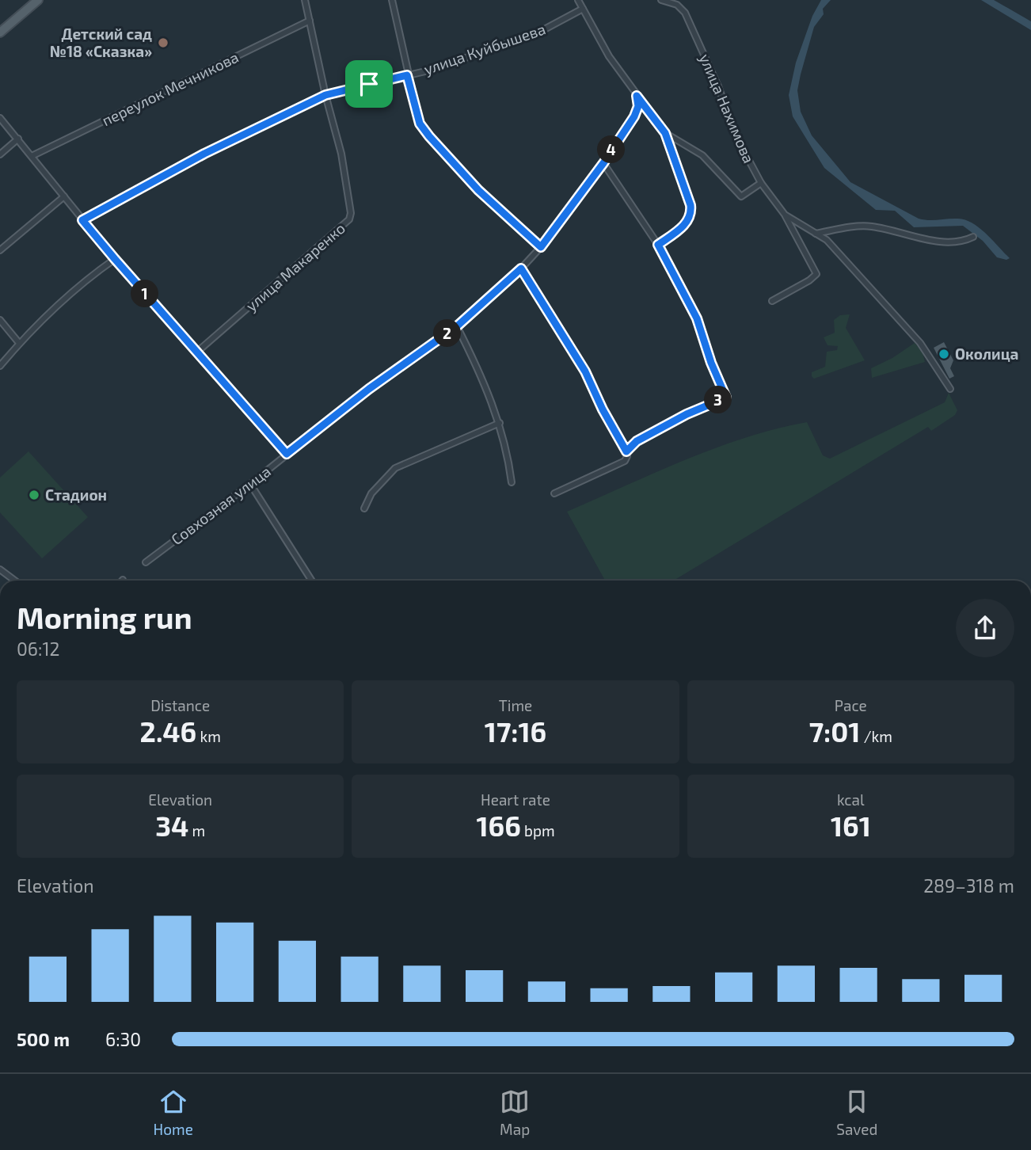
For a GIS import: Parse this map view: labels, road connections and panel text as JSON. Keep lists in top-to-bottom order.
{
  "streets": {
    "street": [
      "улица Куйбышева",
      "переулок Мечникова",
      "улица Нахимова",
      "улица Макаренко",
      "Совхозная улица"
    ]
  },
  "crossings": [
    ["улица Куйбышева", "улица Макаренко"],
    ["переулок Мечникова", "улица Макаренко"]
  ],
  "places": ["Детский сад №18 «Сказка»", "Околица", "Стадион"],
  "page": {
    "pins": [
      "4",
      "1",
      "2",
      "3"
    ],
    "heading": ["Morning run", "06:12"],
    "stats": [
      ["Distance", "2.46 km"],
      ["Time", "17:16"],
      ["Pace", "7:01 /km"],
      ["Elevation", "34 m"],
      ["Heart rate", "166 bpm"],
      ["kcal", "161"]
    ],
    "chart": ["Elevation", "289–318 m"],
    "list": [
      {
        "name": "500 m",
        "note": "6:30"
      }
    ],
    "tabs": ["Home", "Map", "Saved"]
  }
}
